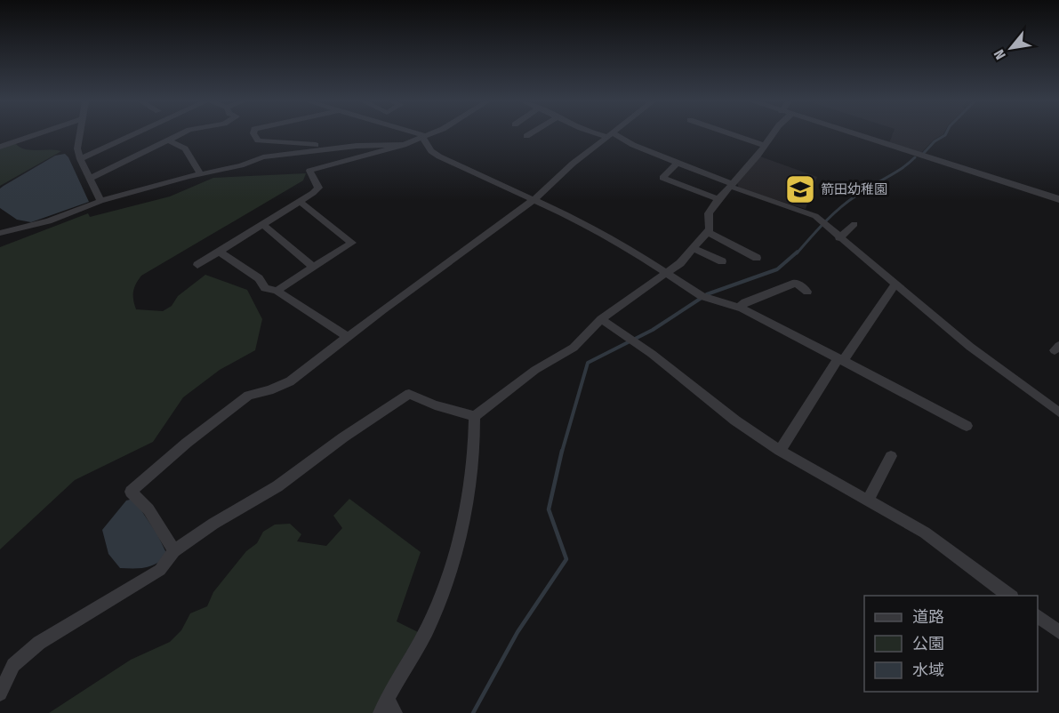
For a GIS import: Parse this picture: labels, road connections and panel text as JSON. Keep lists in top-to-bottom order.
{
  "places": {
    "school or university": ["箭田幼稚園"]
  },
  "legend": ["道路", "公園", "水域"],
  "north": "bottom left"
}
